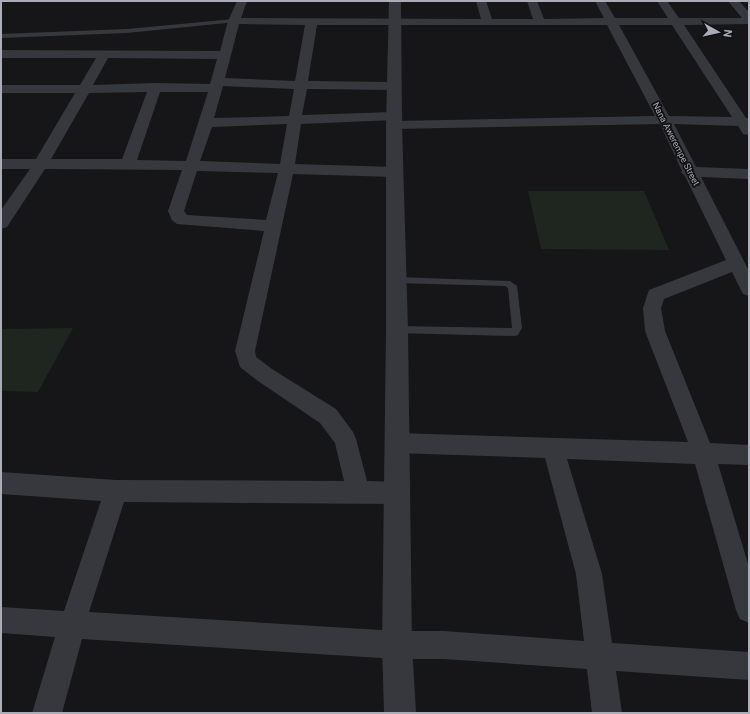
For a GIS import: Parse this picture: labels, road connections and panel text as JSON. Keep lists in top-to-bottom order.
{
  "streets": {
    "street": ["Nana Awerempe Street"]
  },
  "north": "right"
}
